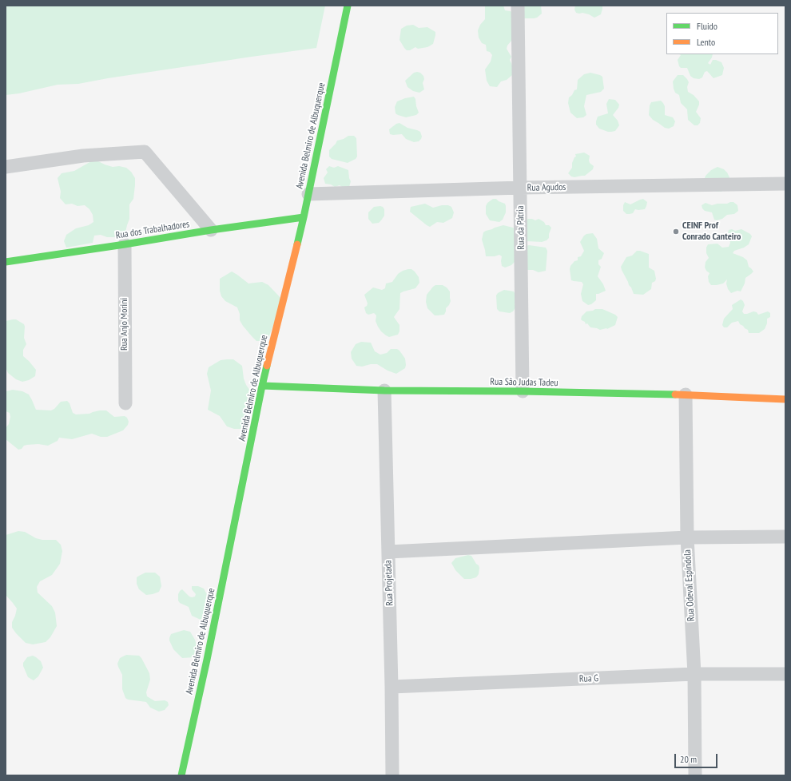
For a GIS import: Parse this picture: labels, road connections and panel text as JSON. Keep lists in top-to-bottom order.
{
  "streets": {
    "street": [
      "Avenida Belmiro de Albuquerque",
      "Rua Agudos",
      "Rua da Pátria",
      "Rua dos Trabalhadores",
      "Rua Anjo Morini",
      "Rua São Judas Tadeu",
      "Rua Projetada",
      "Rua Odeval Espíndola",
      "Rua G"
    ]
  },
  "crossings": [
    ["Avenida Belmiro de Albuquerque", "Rua Agudos"],
    ["Avenida Belmiro de Albuquerque", "Rua dos Trabalhadores"],
    ["Avenida Belmiro de Albuquerque", "Rua São Judas Tadeu"],
    ["Rua Agudos", "Rua da Pátria"],
    ["Rua da Pátria", "Rua São Judas Tadeu"],
    ["Rua dos Trabalhadores", "Rua Anjo Morini"],
    ["Rua São Judas Tadeu", "Rua Projetada"],
    ["Rua São Judas Tadeu", "Rua Odeval Espíndola"],
    ["Rua Projetada", "Rua G"],
    ["Rua Odeval Espíndola", "Rua G"]
  ],
  "places": ["CEINF Prof Conrado Canteiro"],
  "legend": ["Fluido", "Lento"],
  "scale_bar": "20 m"
}
